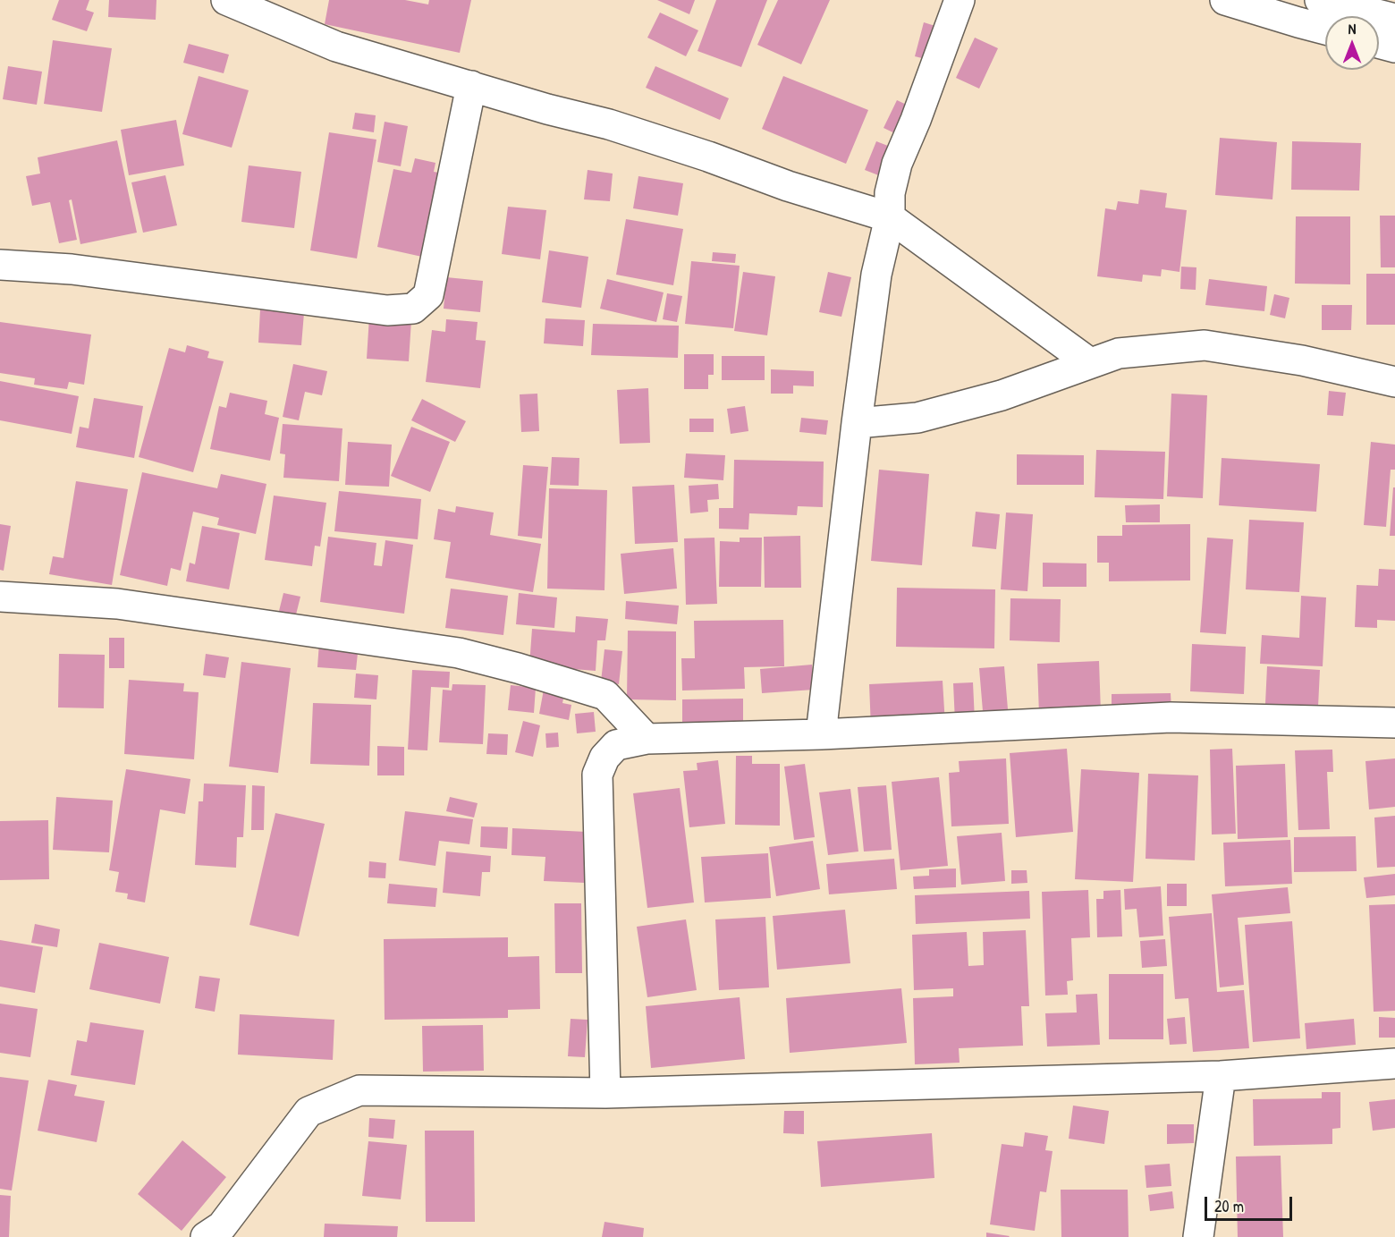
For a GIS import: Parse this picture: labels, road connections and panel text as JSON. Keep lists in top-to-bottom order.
{
  "scale_bar": "20 m",
  "north": "top"
}
